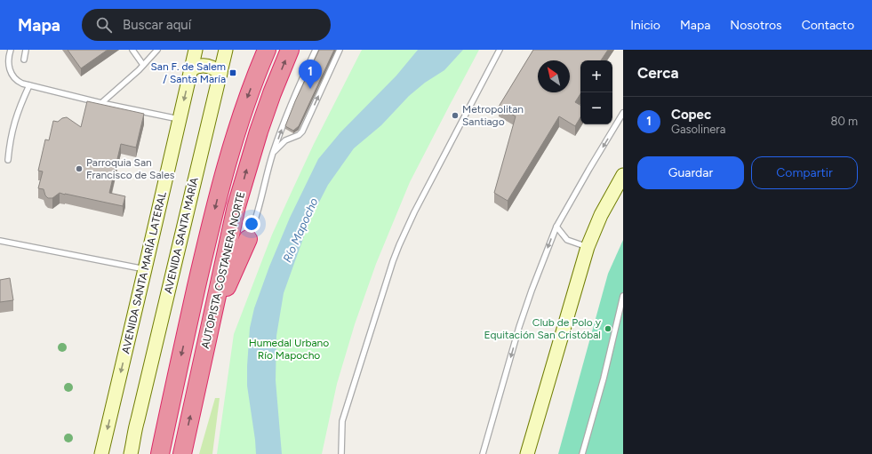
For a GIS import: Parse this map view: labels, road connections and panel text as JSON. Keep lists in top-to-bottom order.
{
  "streets": {
    "highway": ["AUTOPISTA COSTANERA NORTE"],
    "main road": ["AVENIDA SANTA MARÍA", "AVENIDA SANTA MARÍA LATERAL"]
  },
  "one_way": ["AVENIDA SANTA MARÍA LATERAL"],
  "water": ["Río Mapocho"],
  "parks": ["Humedal Urbano Río Mapocho"],
  "places": {
    "transit": ["San F. de Salem / Santa María"],
    "other": ["Metropolitan Santiago", "Parroquia San Francisco de Sales", "Club de Polo y Equitación San Cristóbal"]
  },
  "north": "top left",
  "page": {
    "header": "Mapa",
    "search": "Buscar aquí",
    "nav": [
      "Inicio",
      "Mapa",
      "Nosotros",
      "Contacto"
    ],
    "heading": "Cerca",
    "pins": "1",
    "map_buttons": ["+", "−"],
    "list": [
      {
        "mark": "1",
        "name": "Copec",
        "note": "Gasolinera",
        "value": "80 m"
      }
    ],
    "buttons": ["Guardar", "Compartir"]
  }
}
